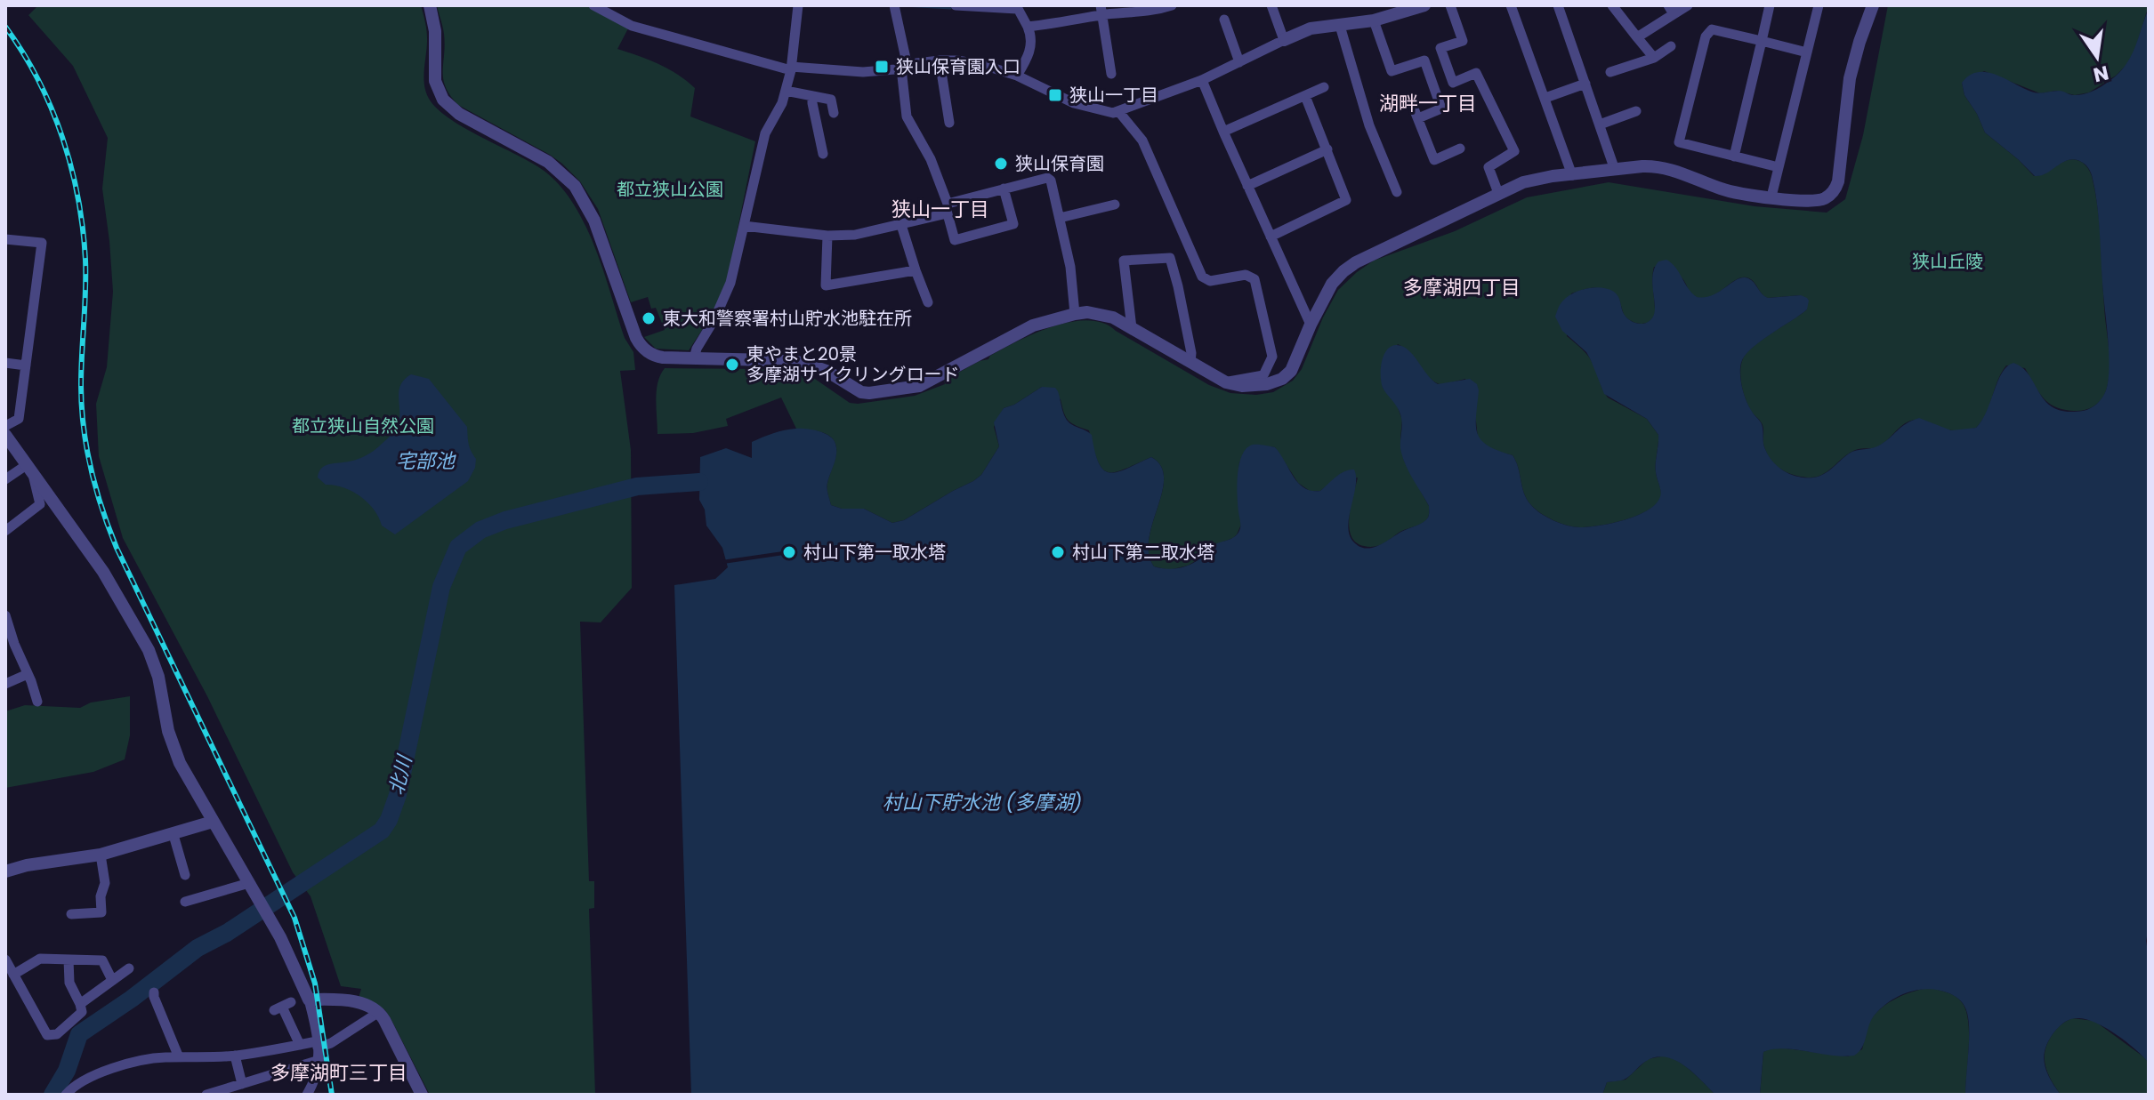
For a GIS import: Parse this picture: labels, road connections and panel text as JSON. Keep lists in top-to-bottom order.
{
  "districts": [
    "湖畔一丁目",
    "狭山一丁目",
    "多摩湖四丁目",
    "多摩湖町三丁目"
  ],
  "water": ["宅部池", "北川", "村山下貯水池 (多摩湖)"],
  "parks": ["都立狭山公園", "狭山丘陵", "都立狭山自然公園"],
  "places": {
    "transit": ["狭山保育園入口", "狭山一丁目"],
    "other": [
      "狭山保育園",
      "東大和警察署村山貯水池駐在所",
      "東やまと20景 多摩湖サイクリングロード",
      "村山下第一取水塔",
      "村山下第二取水塔"
    ]
  },
  "north": "bottom"
}
